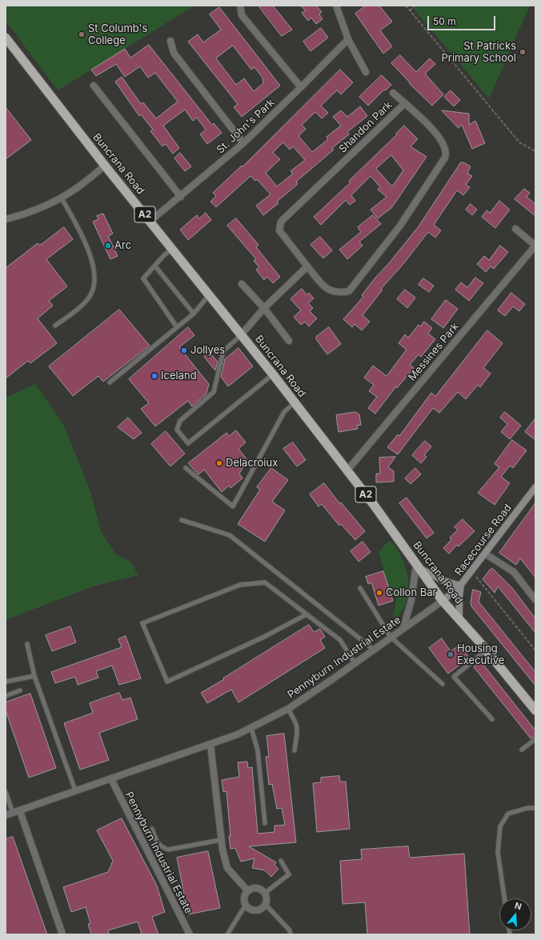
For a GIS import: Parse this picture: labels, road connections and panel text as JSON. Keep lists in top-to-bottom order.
{
  "streets": {
    "highway": ["Buncrana Road", "A2"],
    "main road": ["Racecourse Road"],
    "street": [
      "St. John's Park",
      "Shandon Park",
      "Messines Park",
      "Pennyburn Industrial Estate"
    ]
  },
  "crossings": [
    ["St. John's Park", "Buncrana Road"],
    ["Buncrana Road", "Messines Park"],
    ["Buncrana Road", "Racecourse Road"],
    ["Buncrana Road", "Pennyburn Industrial Estate"],
    ["Racecourse Road", "Pennyburn Industrial Estate"]
  ],
  "places": [
    "St Columb's College",
    "St Patricks Primary School",
    "Arc",
    "Jollyes",
    "Iceland",
    "Delacroiux",
    "Collon Bar",
    "Housing Executive"
  ],
  "scale_bar": "50 m",
  "north": "top"
}
